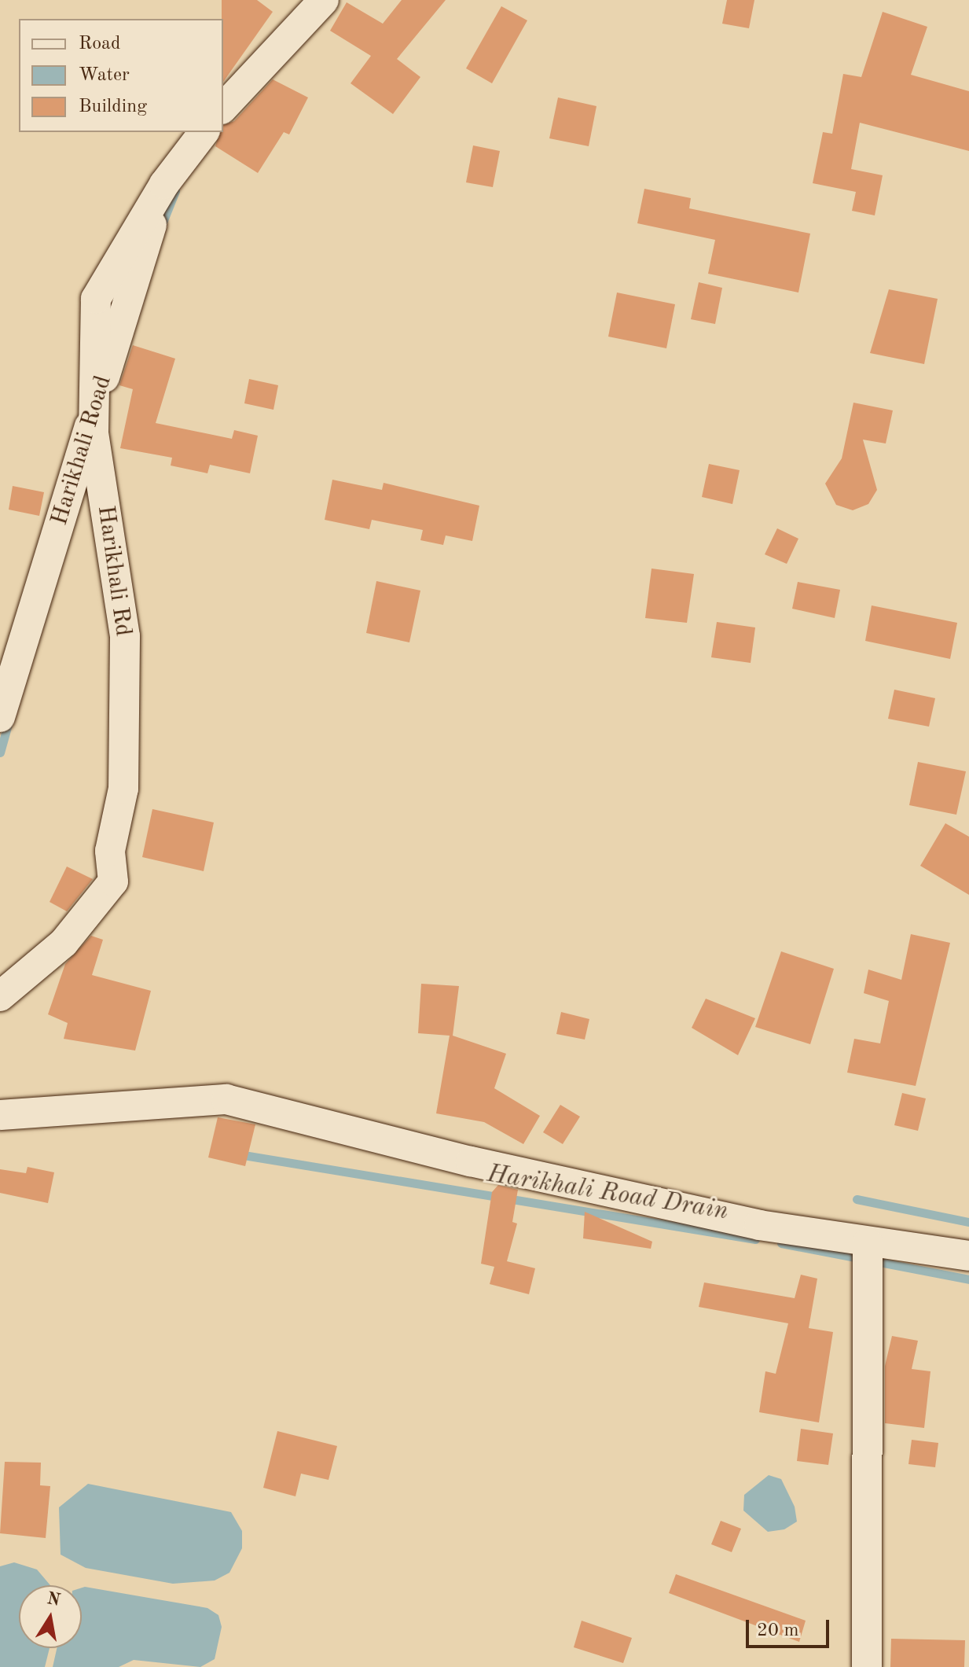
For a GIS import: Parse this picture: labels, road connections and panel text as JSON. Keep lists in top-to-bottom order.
{
  "streets": {
    "street": ["Harikhali Road", "Harikhali Rd"]
  },
  "crossings": [
    ["Harikhali Road", "Harikhali Rd"]
  ],
  "water": ["Harikhali Road Drain"],
  "legend": ["Road", "Water", "Building"],
  "scale_bar": "20 m",
  "north": "top"
}
